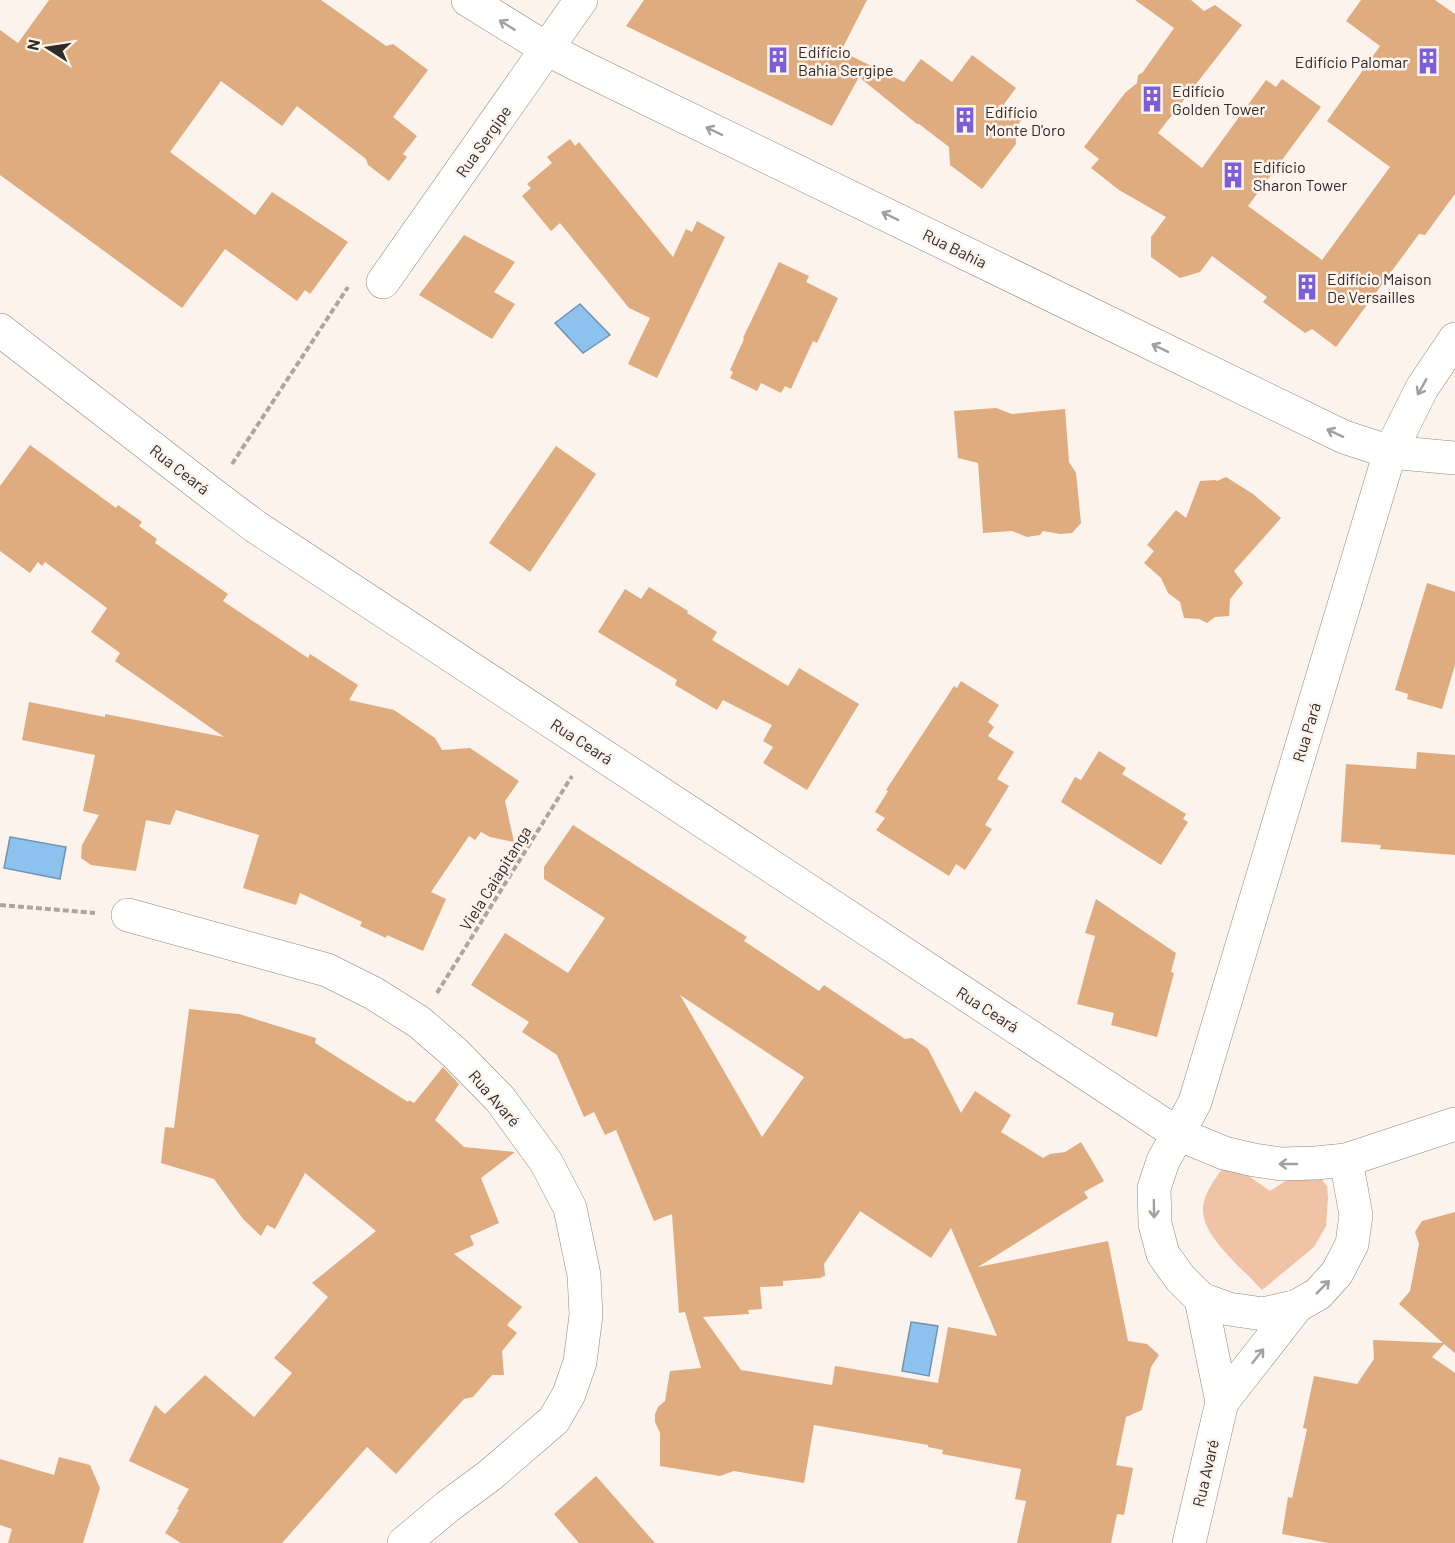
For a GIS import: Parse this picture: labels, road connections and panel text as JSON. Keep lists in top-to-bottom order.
{
  "streets": {
    "street": [
      "Rua Sergipe",
      "Rua Bahia",
      "Rua Ceará",
      "Rua Pará",
      "Rua Avaré"
    ],
    "path": ["Viela Caiapitanga"]
  },
  "crossings": [
    ["Rua Sergipe", "Rua Bahia"],
    ["Rua Bahia", "Rua Pará"],
    ["Rua Ceará", "Rua Pará"],
    ["Rua Ceará", "Viela Caiapitanga"],
    ["Rua Pará", "Rua Avaré"],
    ["Viela Caiapitanga", "Rua Avaré"]
  ],
  "one_way": ["Rua Bahia"],
  "places": {
    "building": [
      "Edifício Bahia Sergipe",
      "Edifício Palomar",
      "Edifício Golden Tower",
      "Edifício Monte D'oro",
      "Edifício Sharon Tower",
      "Edifício Maison De Versailles"
    ]
  },
  "north": "left"
}
